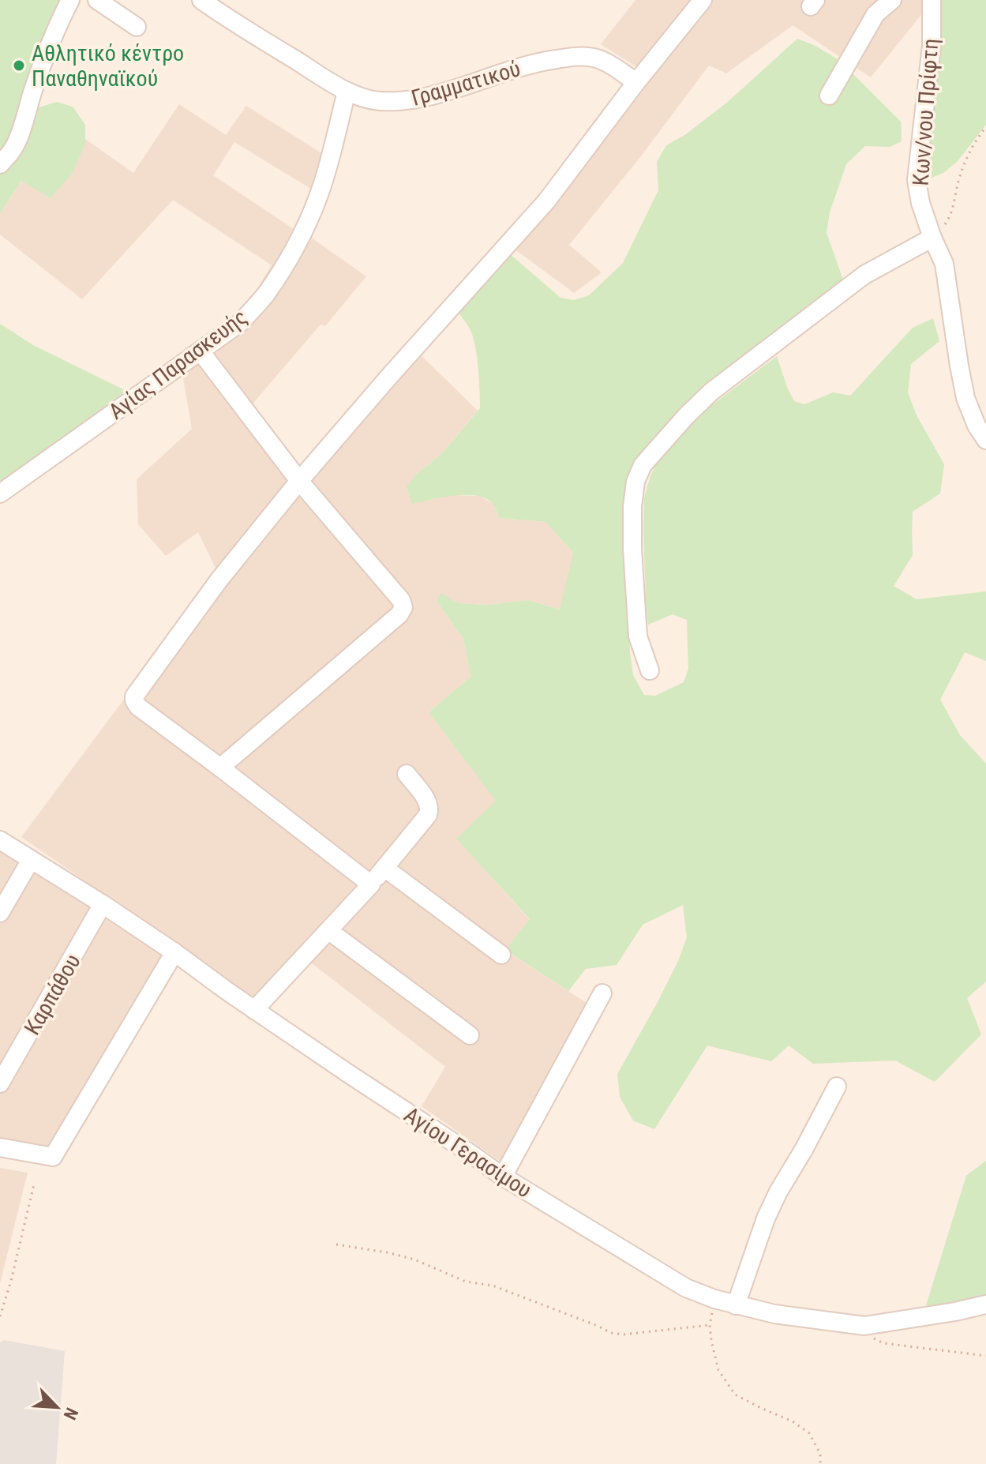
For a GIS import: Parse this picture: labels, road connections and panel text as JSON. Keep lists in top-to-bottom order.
{
  "streets": {
    "street": [
      "Γραμματικού",
      "Κων/νου Πρίφτη",
      "Αγίας Παρασκευής",
      "Καρπάθου",
      "Αγίου Γερασίμου"
    ]
  },
  "crossings": [
    ["Γραμματικού", "Αγίας Παρασκευής"],
    ["Καρπάθου", "Αγίου Γερασίμου"]
  ],
  "places": ["Αθλητικό κέντρο Παναθηναϊκού"],
  "north": "bottom right"
}
